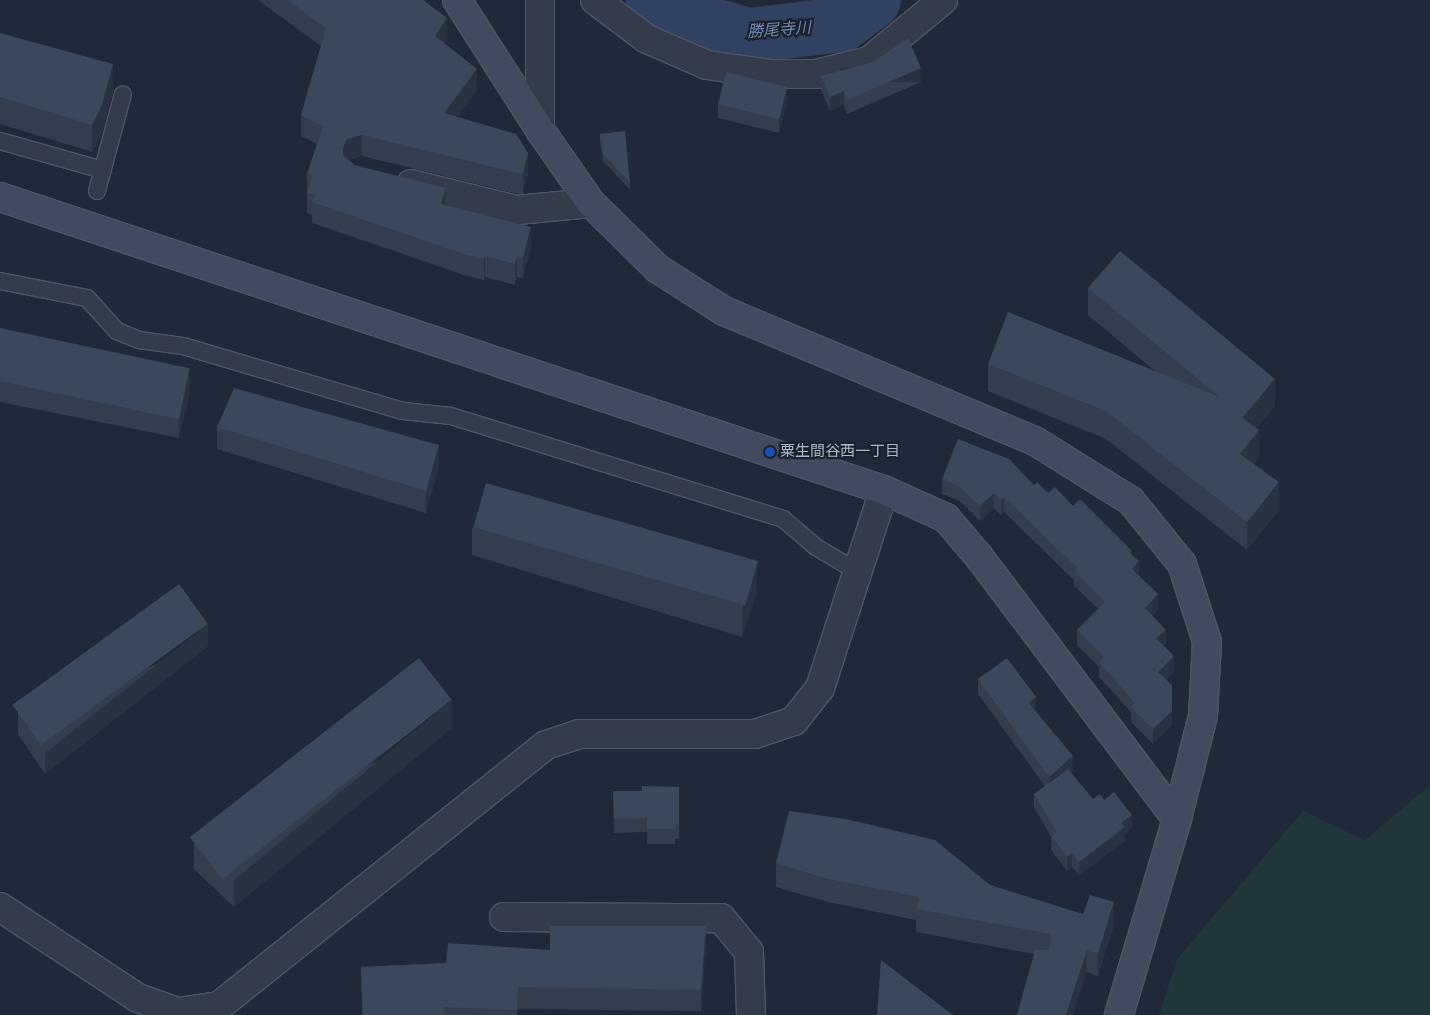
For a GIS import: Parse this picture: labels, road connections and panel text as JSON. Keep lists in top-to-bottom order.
{
  "water": ["勝尾寺川"],
  "places": ["粟生間谷西一丁目"]
}
